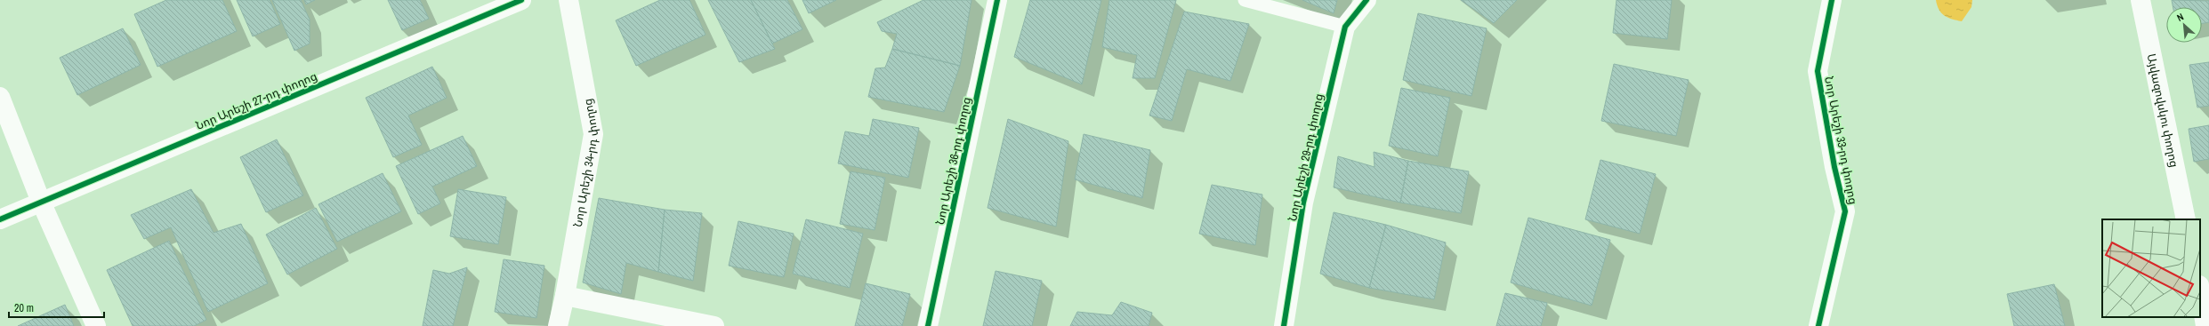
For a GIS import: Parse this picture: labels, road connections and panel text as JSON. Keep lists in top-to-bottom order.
{
  "streets": {
    "street": [
      "Նոր Արեշի 27-րդ փողոց",
      "Այվազովսկու փողոց",
      "Նոր Արեշի 33-րդ փողոց",
      "Նոր Արեշի 29-րդ փողոց",
      "Նոր Արեշի 36-րդ փողոց",
      "Նոր Արեշի 34-րդ փողոց"
    ]
  },
  "scale_bar": "20 m",
  "north": "top left"
}
